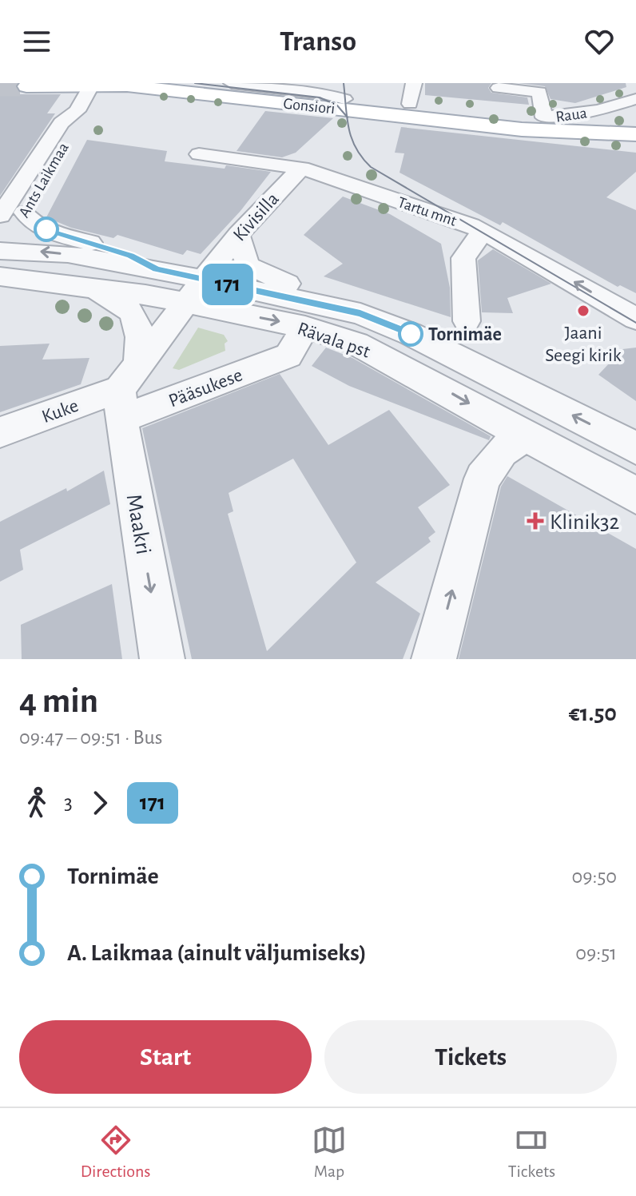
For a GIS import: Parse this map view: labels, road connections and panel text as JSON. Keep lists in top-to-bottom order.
{
  "streets": {
    "main road": ["Gonsiori"],
    "street": [
      "Raua",
      "Ants Laikmaa",
      "Tartu mnt",
      "Kivisilla",
      "Rävala pst",
      "Pääsukese",
      "Kuke",
      "Maakri"
    ]
  },
  "crossings": [
    ["Gonsiori", "Raua"],
    ["Gonsiori", "Ants Laikmaa"],
    ["Tartu mnt", "Kivisilla"],
    ["Kivisilla", "Rävala pst"],
    ["Kivisilla", "Pääsukese"],
    ["Kivisilla", "Kuke"],
    ["Kivisilla", "Maakri"],
    ["Rävala pst", "Pääsukese"],
    ["Rävala pst", "Maakri"],
    ["Pääsukese", "Kuke"],
    ["Pääsukese", "Maakri"],
    ["Kuke", "Maakri"]
  ],
  "one_way": ["Tartu mnt", "Maakri"],
  "places": {
    "other": ["Jaani Seegi kirik", "Tornimäe"],
    "health": ["Klinik32"]
  },
  "lines": ["bus line 171"],
  "page": {
    "header": "Transo",
    "on_map": "171",
    "heading": ["4 min", "09:47 – 09:51 · Bus", "€1.50"],
    "legs": ["3", "171"],
    "list": [
      {
        "name": "Tornimäe",
        "value": "09:50"
      },
      {
        "name": "A. Laikmaa (ainult väljumiseks)",
        "value": "09:51"
      }
    ],
    "buttons": ["Start", "Tickets"],
    "tabs": ["Directions", "Map", "Tickets"]
  }
}
